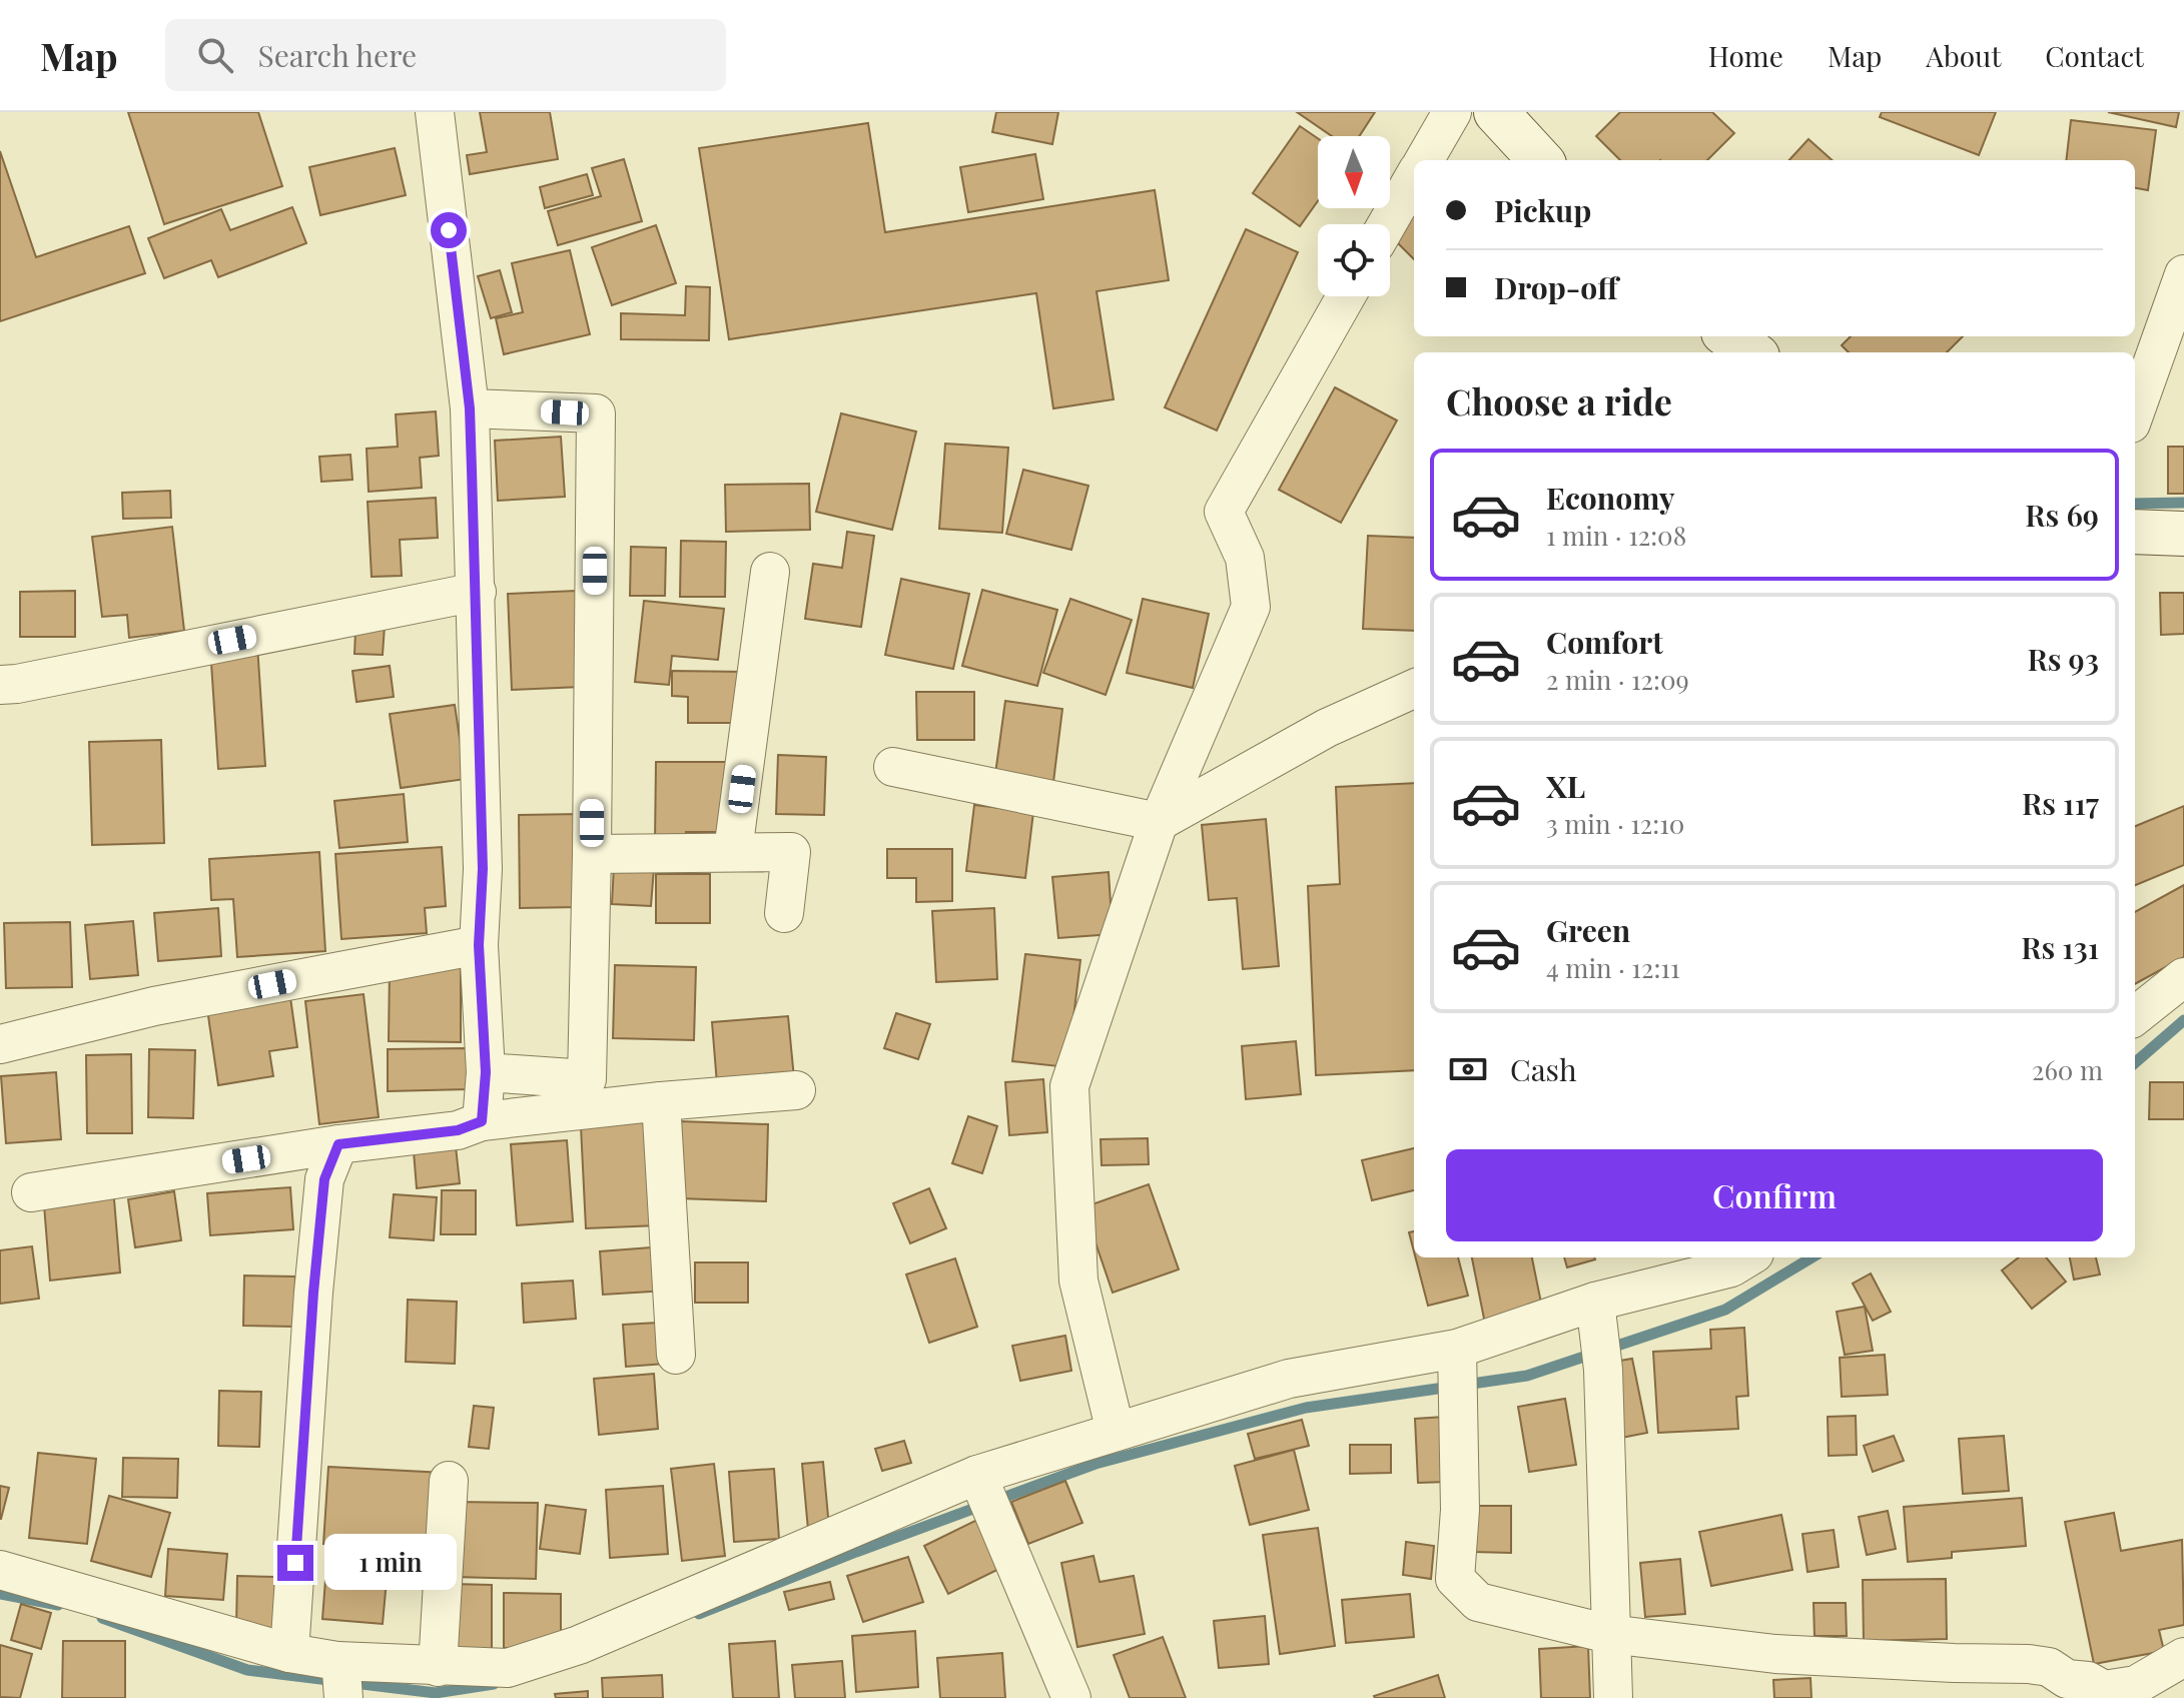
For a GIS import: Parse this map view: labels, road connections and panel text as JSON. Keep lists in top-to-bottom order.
{
  "north": "bottom",
  "page": {
    "header": "Map",
    "search": "Search here",
    "nav": [
      "Home",
      "Map",
      "About",
      "Contact"
    ],
    "banner": ["Pickup", "Drop-off"],
    "heading": "Choose a ride",
    "list": [
      {
        "name": "Economy",
        "note": "1 min · 12:08",
        "value": "Rs 69"
      },
      {
        "name": "Comfort",
        "note": "2 min · 12:09",
        "value": "Rs 93"
      },
      {
        "name": "XL",
        "note": "3 min · 12:10",
        "value": "Rs 117"
      },
      {
        "name": "Green",
        "note": "4 min · 12:11",
        "value": "Rs 131"
      }
    ],
    "pay": ["Cash", "260 m"],
    "buttons": "Confirm",
    "bubble": "1 min"
  }
}
